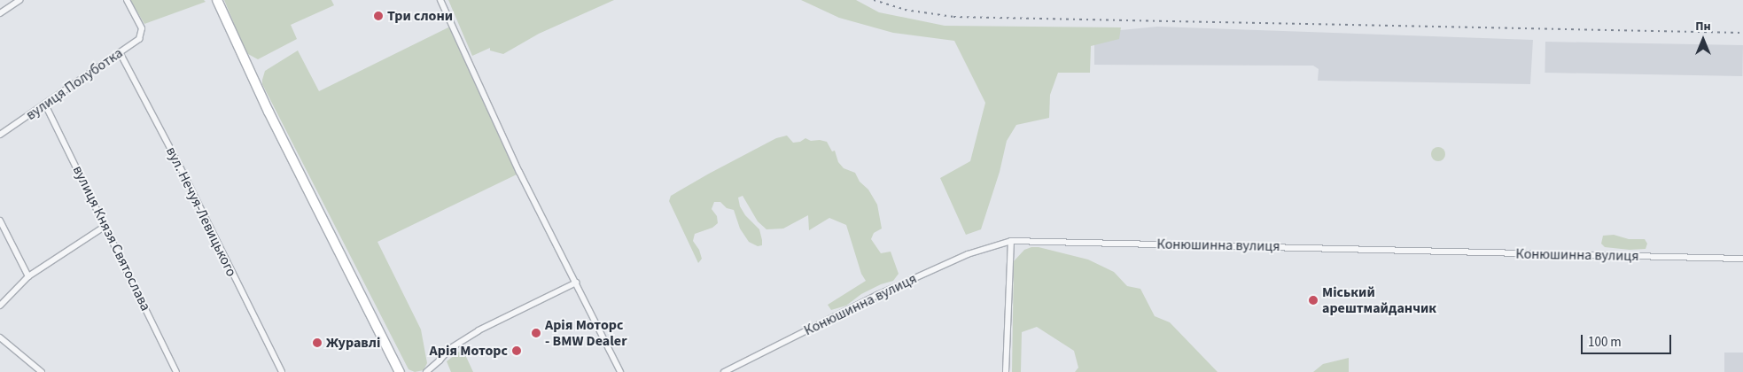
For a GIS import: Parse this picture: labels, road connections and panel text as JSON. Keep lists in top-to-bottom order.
{
  "streets": {
    "street": [
      "вулиця Полуботка",
      "вул. Нечуя-Левицького",
      "вулиця Князя Святослава",
      "Конюшинна вулиця"
    ]
  },
  "crossings": [
    ["вулиця Полуботка", "вул. Нечуя-Левицького"],
    ["вулиця Полуботка", "вулиця Князя Святослава"]
  ],
  "places": [
    "Три слони",
    "Міський арештмайданчик",
    "Арія Моторс - BMW Dealer",
    "Журавлі",
    "Арія Моторс"
  ],
  "scale_bar": "100 m",
  "north": "top"
}
